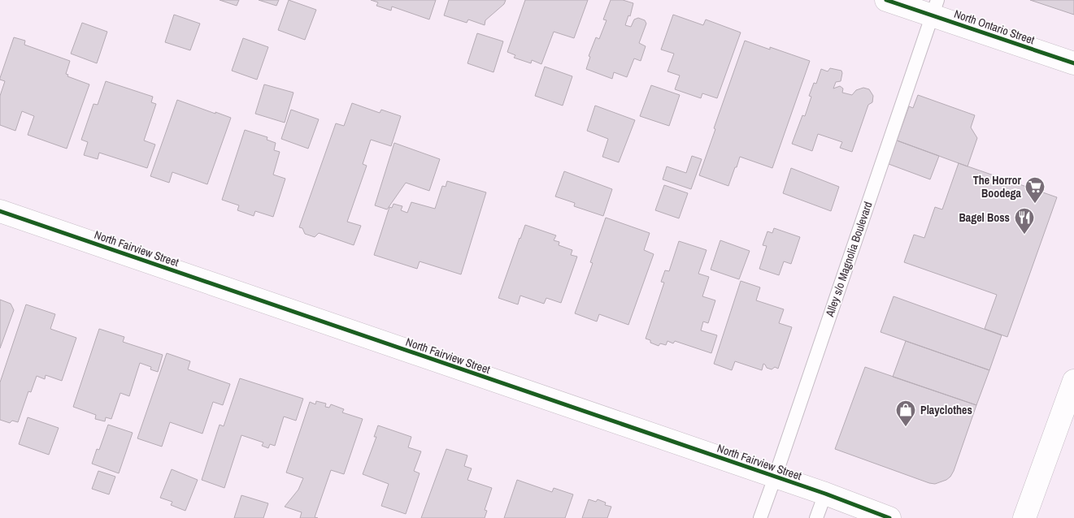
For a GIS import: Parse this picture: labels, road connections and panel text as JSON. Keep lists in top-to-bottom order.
{
  "streets": {
    "street": ["North Ontario Street", "North Fairview Street"],
    "lane": ["Alley s/o Magnolia Boulevard"]
  },
  "crossings": [
    ["North Ontario Street", "Alley s/o Magnolia Boulevard"],
    ["North Fairview Street", "Alley s/o Magnolia Boulevard"]
  ],
  "places": {
    "supermarket": ["The Horror Boodega"],
    "restaurant": ["Bagel Boss"],
    "shop": ["Playclothes"]
  }
}
